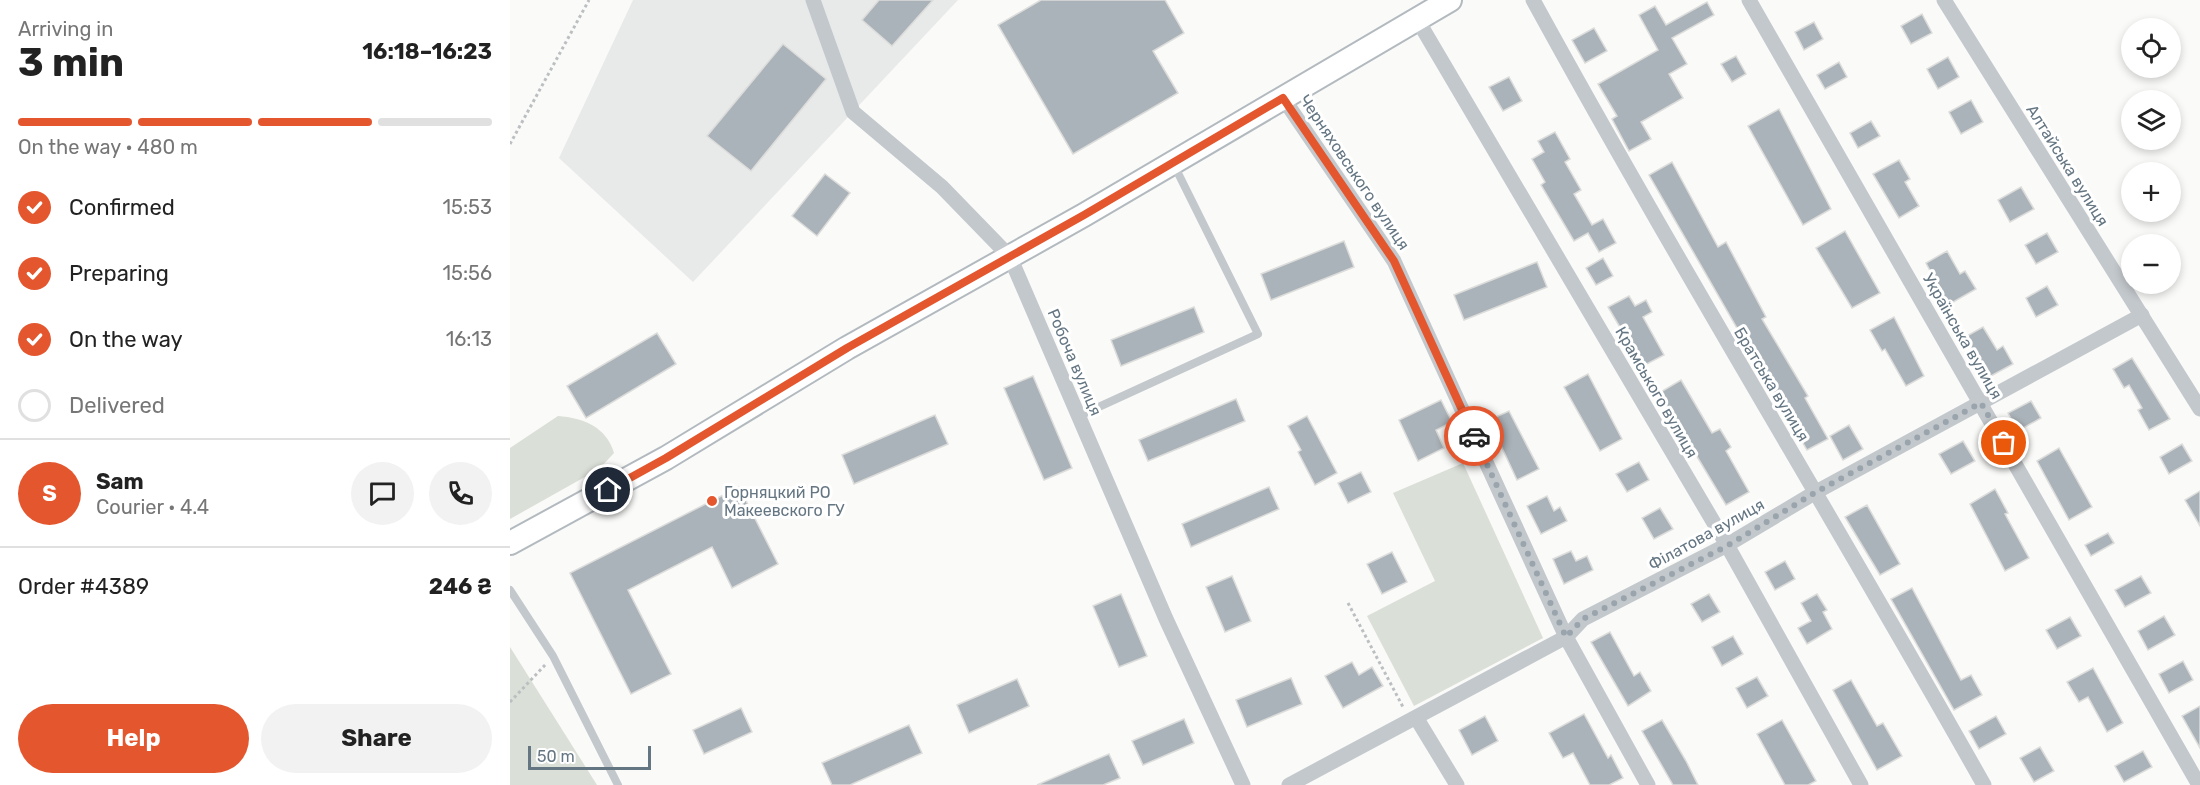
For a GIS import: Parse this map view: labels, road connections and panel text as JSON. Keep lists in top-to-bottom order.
{
  "streets": {
    "street": [
      "Алтайська вулиця",
      "Черняховського вулиця",
      "Українська вулиця",
      "Робоча вулиця",
      "Братська вулиця",
      "Крамського вулиця",
      "Філатова вулиця"
    ]
  },
  "crossings": [
    ["Алтайська вулиця", "Філатова вулиця"],
    ["Черняховського вулиця", "Філатова вулиця"],
    ["Українська вулиця", "Філатова вулиця"],
    ["Братська вулиця", "Філатова вулиця"],
    ["Крамського вулиця", "Філатова вулиця"]
  ],
  "places": ["Горняцкий РО Макеевского ГУ"],
  "scale_bar": "50 m",
  "page": {
    "heading": ["3 min", "Arriving in", "16:18–16:23"],
    "panel": [
      "Sam",
      "Courier · 4.4",
      "Order #4389",
      "246 ₴"
    ],
    "map_buttons": ["+", "−"],
    "bar": "On the way · 480 m",
    "list": [
      ["Confirmed", "15:53"],
      ["Preparing", "15:56"],
      ["On the way", "16:13"],
      "Delivered"
    ],
    "round": "S",
    "buttons": ["Help", "Share"],
    "scale": "50 m"
  }
}
